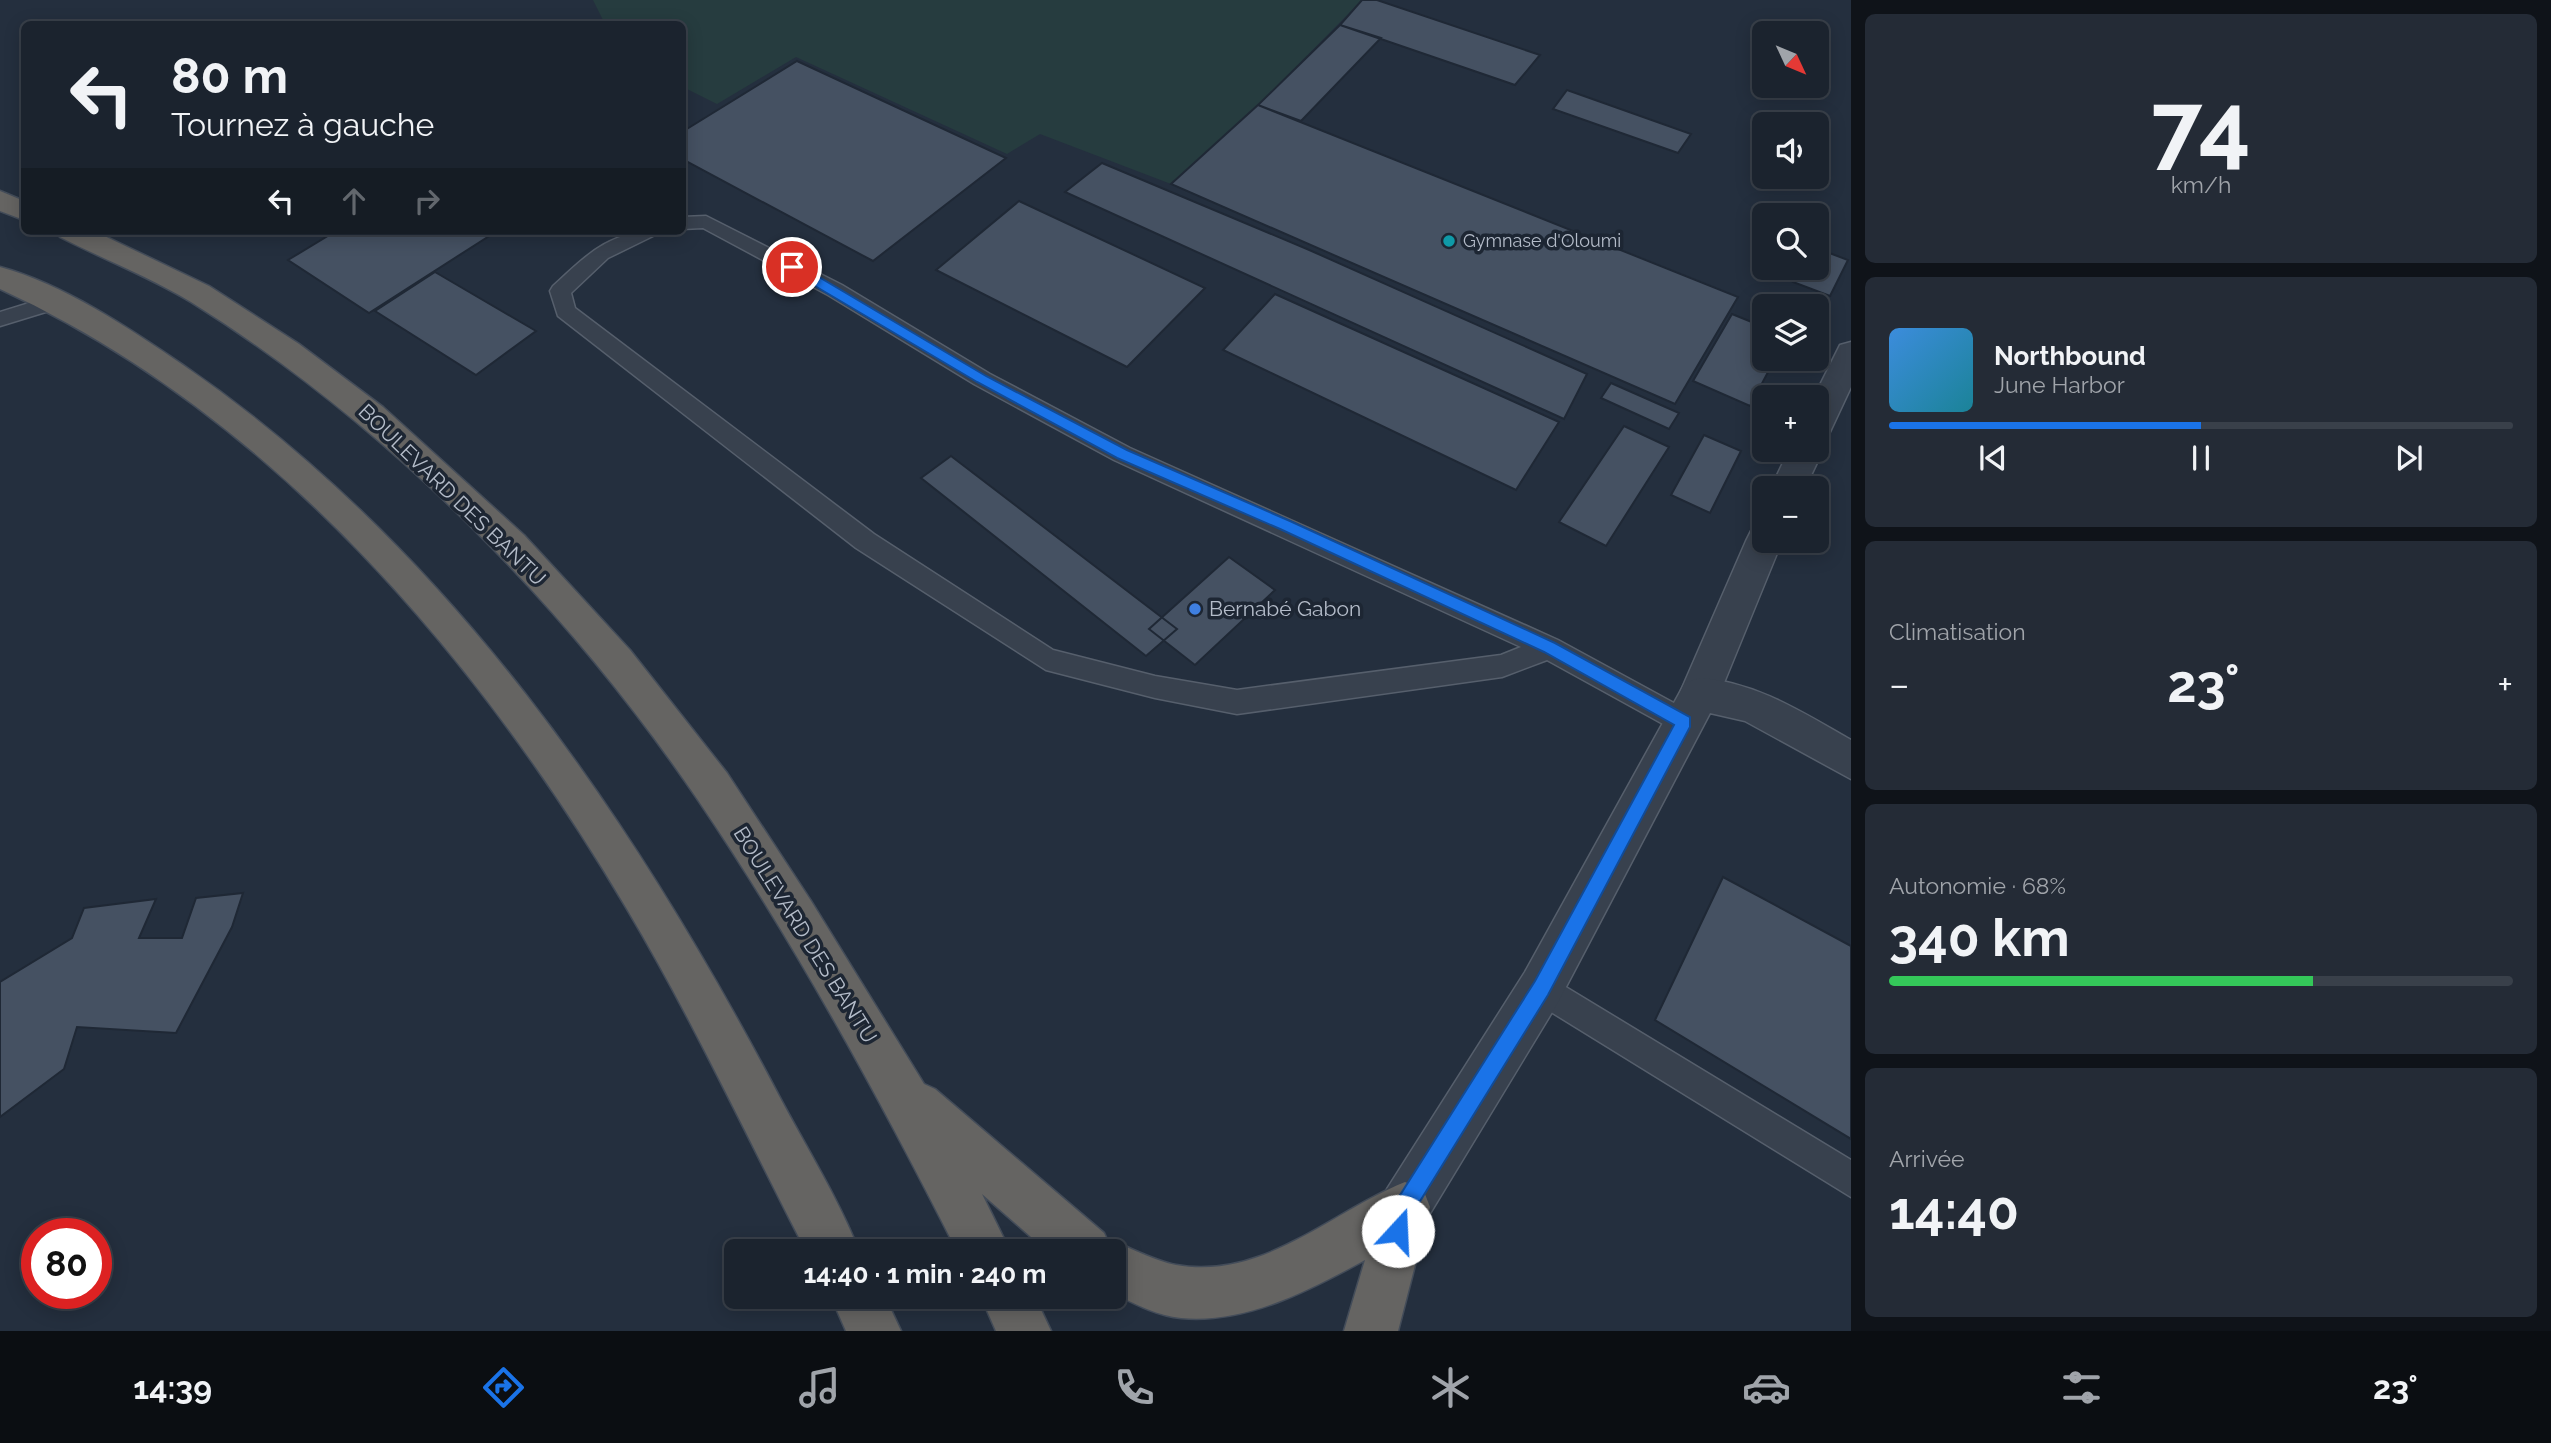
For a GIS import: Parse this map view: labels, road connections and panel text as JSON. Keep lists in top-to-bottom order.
{
  "streets": {
    "highway": ["BOULEVARD DES BANTU"]
  },
  "places": ["Gymnase d'Oloumi", "Bernabé Gabon"],
  "north": "bottom right",
  "page": {
    "tile": [
      ["74", "km/h"],
      "Climatisation",
      ["Autonomie · 68%", "340 km"],
      ["Arrivée", "14:40"]
    ],
    "map_buttons": ["+", "−"],
    "turn": ["80 m", "Tournez à gauche"],
    "song": ["Northbound", "June Harbor"],
    "heat": ["−", "23°", "+"],
    "limit": "80",
    "trip": "14:40 · 1 min · 240 m",
    "tabs": ["14:39", "23°"]
  }
}
